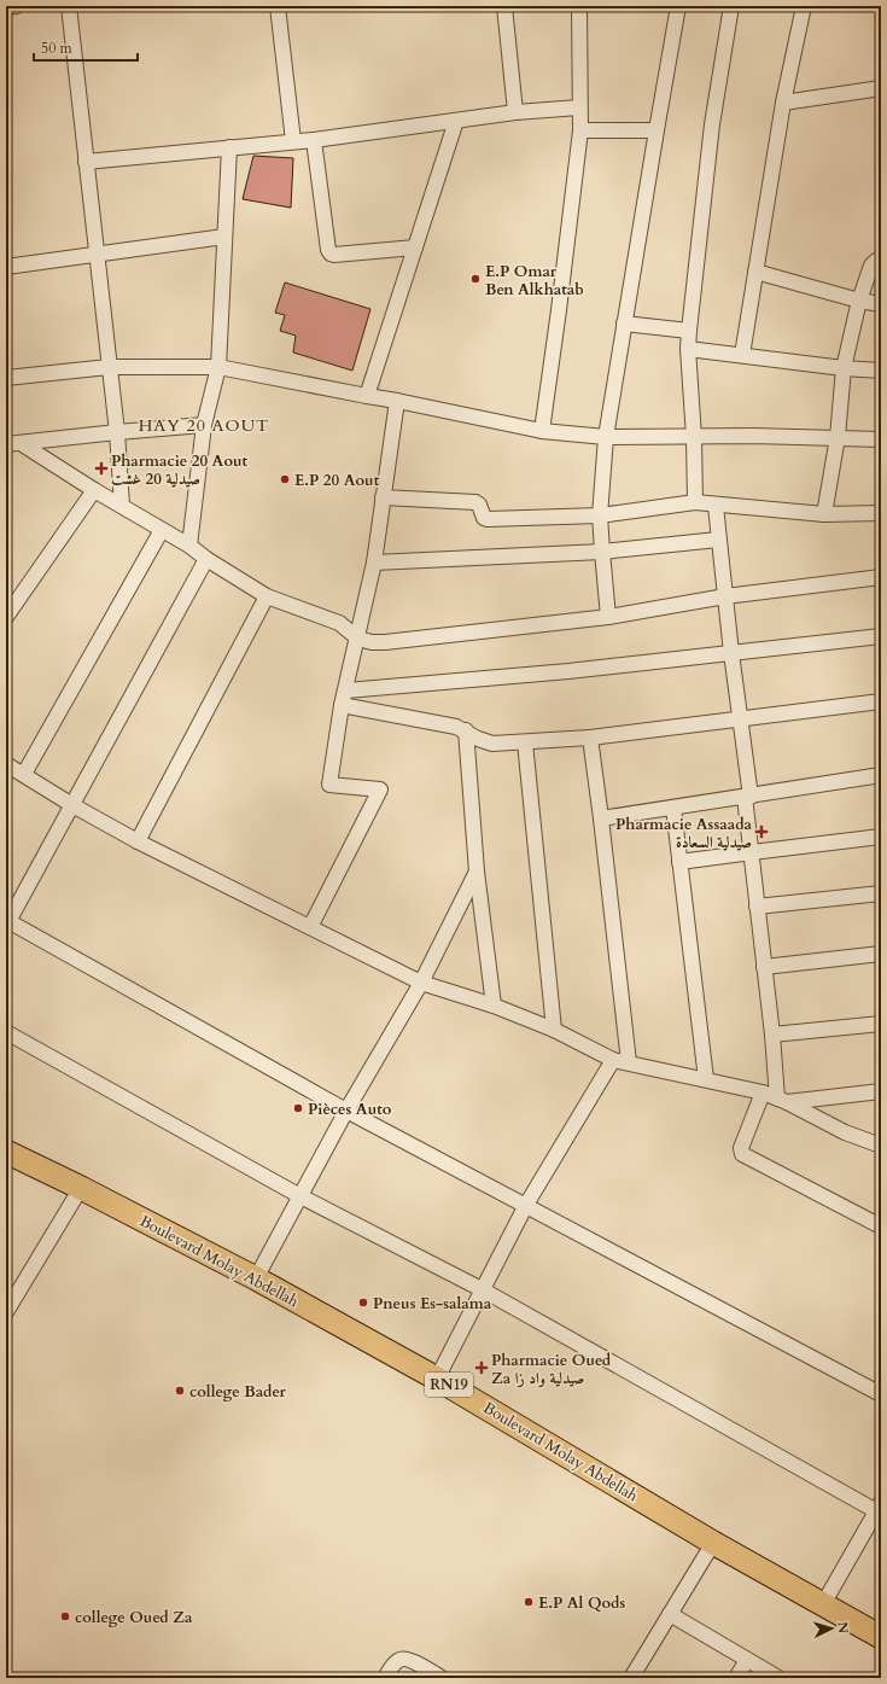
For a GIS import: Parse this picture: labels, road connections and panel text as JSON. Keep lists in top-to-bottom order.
{
  "streets": {
    "main road": ["Boulevard Molay Abdellah", "RN19"]
  },
  "districts": ["HAY 20 AOUT"],
  "places": {
    "other": [
      "E.P Omar Ben Alkhatab",
      "E.P 20 Aout",
      "Pièces Auto",
      "Pneus Es-salama",
      "college Bader",
      "E.P Al Qods",
      "college Oued Za"
    ],
    "health": ["Pharmacie 20 Aout صيدلية 20 غشت", "Pharmacie Assaada صيدلية السعادة", "Pharmacie Oued Za صيدلية واد زا"]
  },
  "scale_bar": "50 m",
  "north": "right"
}
